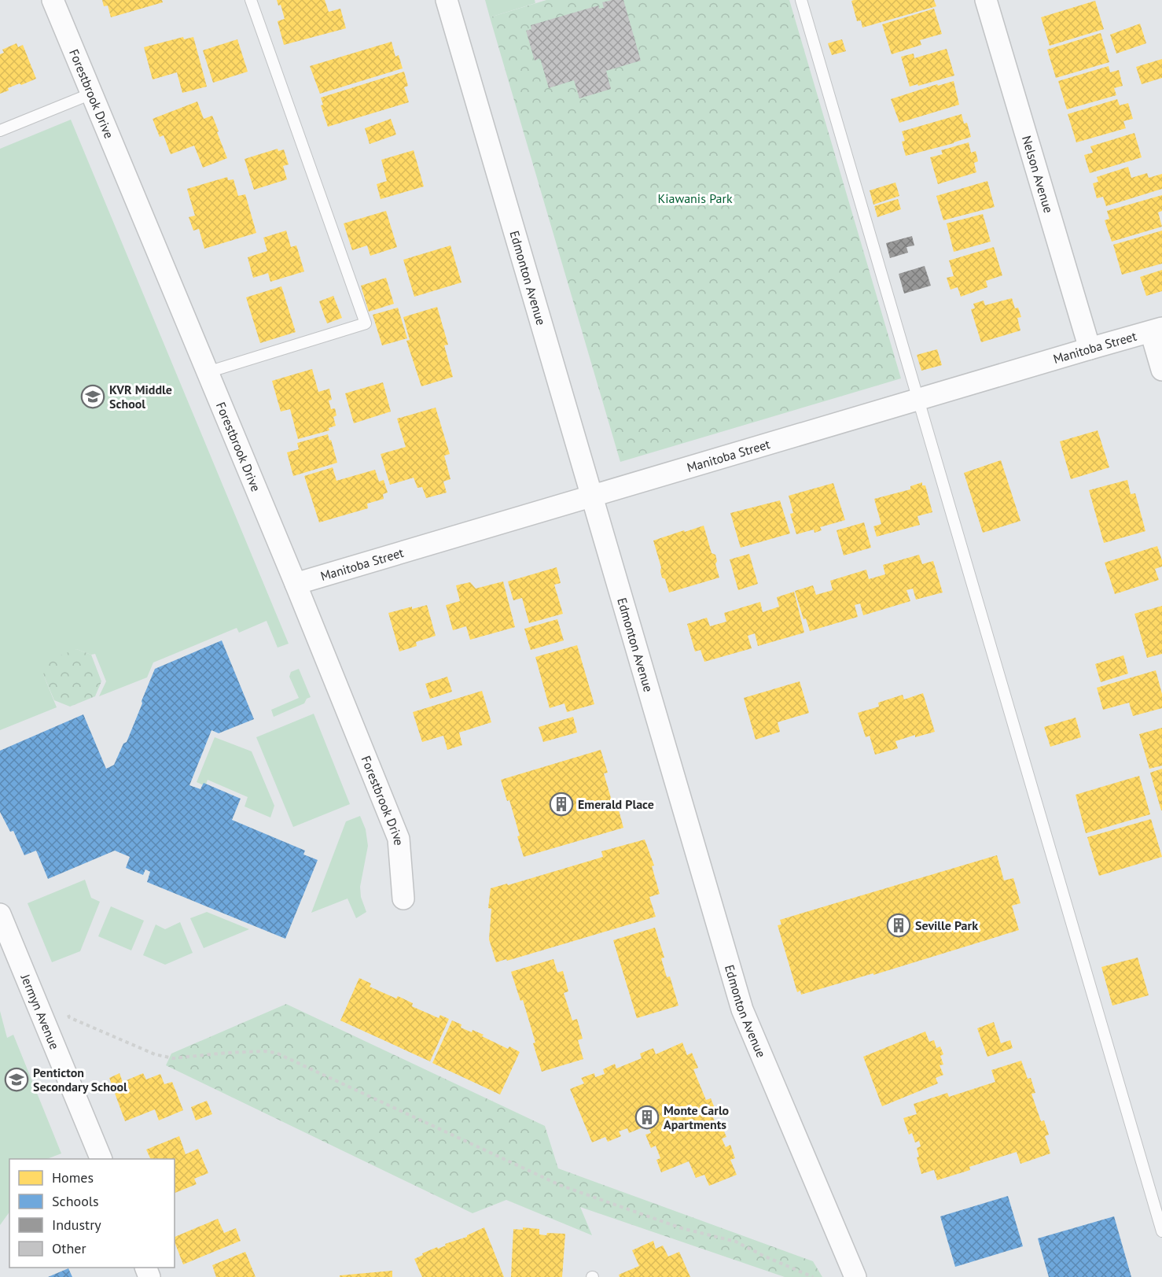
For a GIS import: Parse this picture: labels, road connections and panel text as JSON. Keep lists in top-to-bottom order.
{
  "streets": {
    "street": [
      "Forestbrook Drive",
      "Nelson Avenue",
      "Edmonton Avenue",
      "Manitoba Street",
      "Jermyn Avenue"
    ]
  },
  "crossings": [
    ["Forestbrook Drive", "Manitoba Street"],
    ["Nelson Avenue", "Manitoba Street"],
    ["Edmonton Avenue", "Manitoba Street"]
  ],
  "parks": ["Kiawanis Park"],
  "places": {
    "school or university": ["KVR Middle School", "Penticton Secondary School"],
    "building": ["Emerald Place", "Seville Park", "Monte Carlo Apartments"]
  },
  "legend": [
    "Homes",
    "Schools",
    "Industry",
    "Other"
  ]
}
